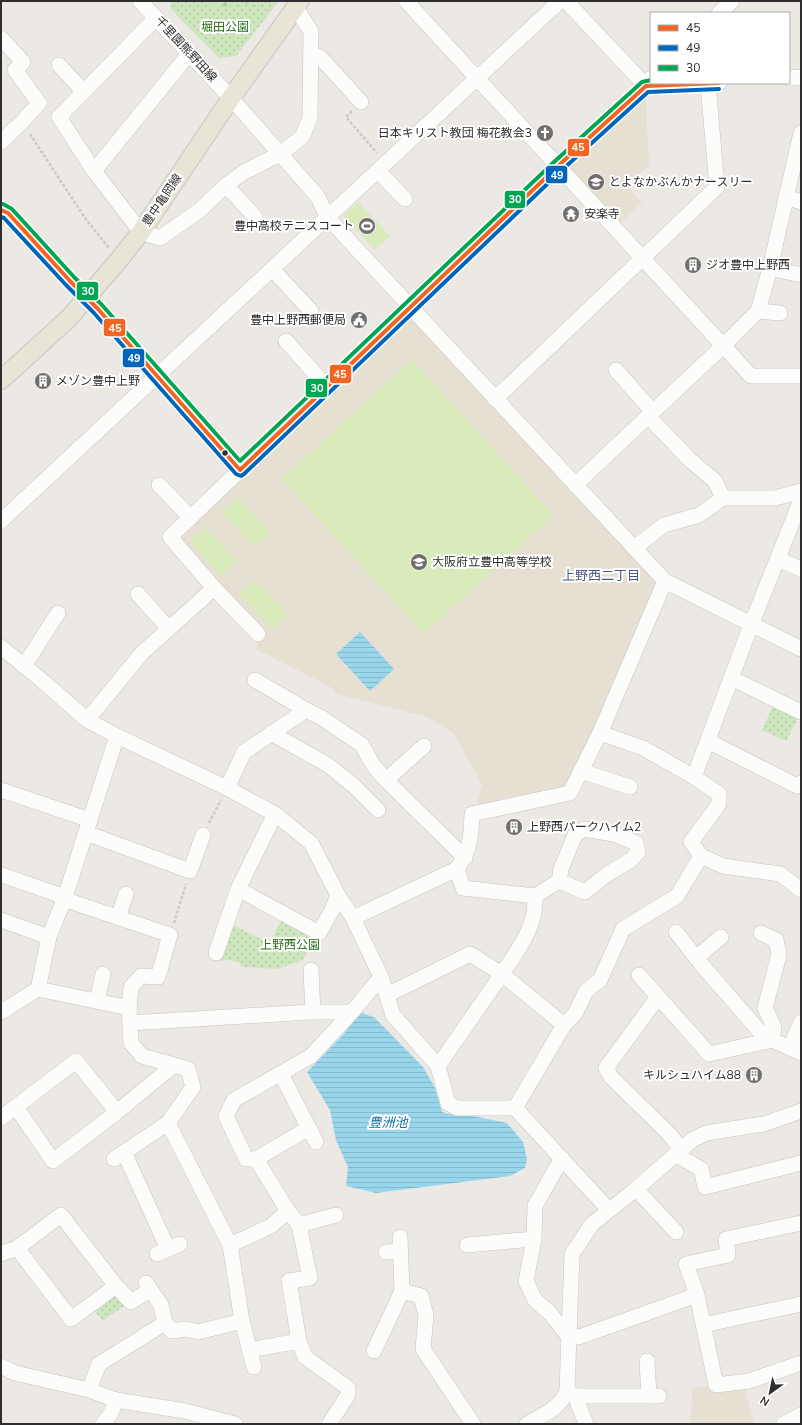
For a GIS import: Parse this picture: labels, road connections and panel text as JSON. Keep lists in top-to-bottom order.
{
  "streets": {
    "main road": ["豊中亀岡線"],
    "street": ["千里園熊野田線"]
  },
  "crossings": [
    ["千里園熊野田線", "豊中亀岡線"]
  ],
  "districts": ["上野西二丁目"],
  "water": ["豊洲池"],
  "parks": ["堀田公園", "上野西公園"],
  "places": {
    "church": ["日本キリスト教団 梅花教会3"],
    "school or university": ["とよなかぶんかナースリー", "大阪府立豊中高等学校"],
    "temple": ["安楽寺"],
    "sports": ["豊中高校テニスコート"],
    "building": [
      "ジオ豊中上野西",
      "メゾン豊中上野",
      "上野西パークハイム2",
      "キルシュハイム88"
    ],
    "public building": ["豊中上野西郵便局"]
  },
  "lines": ["transit line 30", "transit line 45", "transit line 49"],
  "legend": ["45", "49", "30"],
  "north": "bottom left"
}
